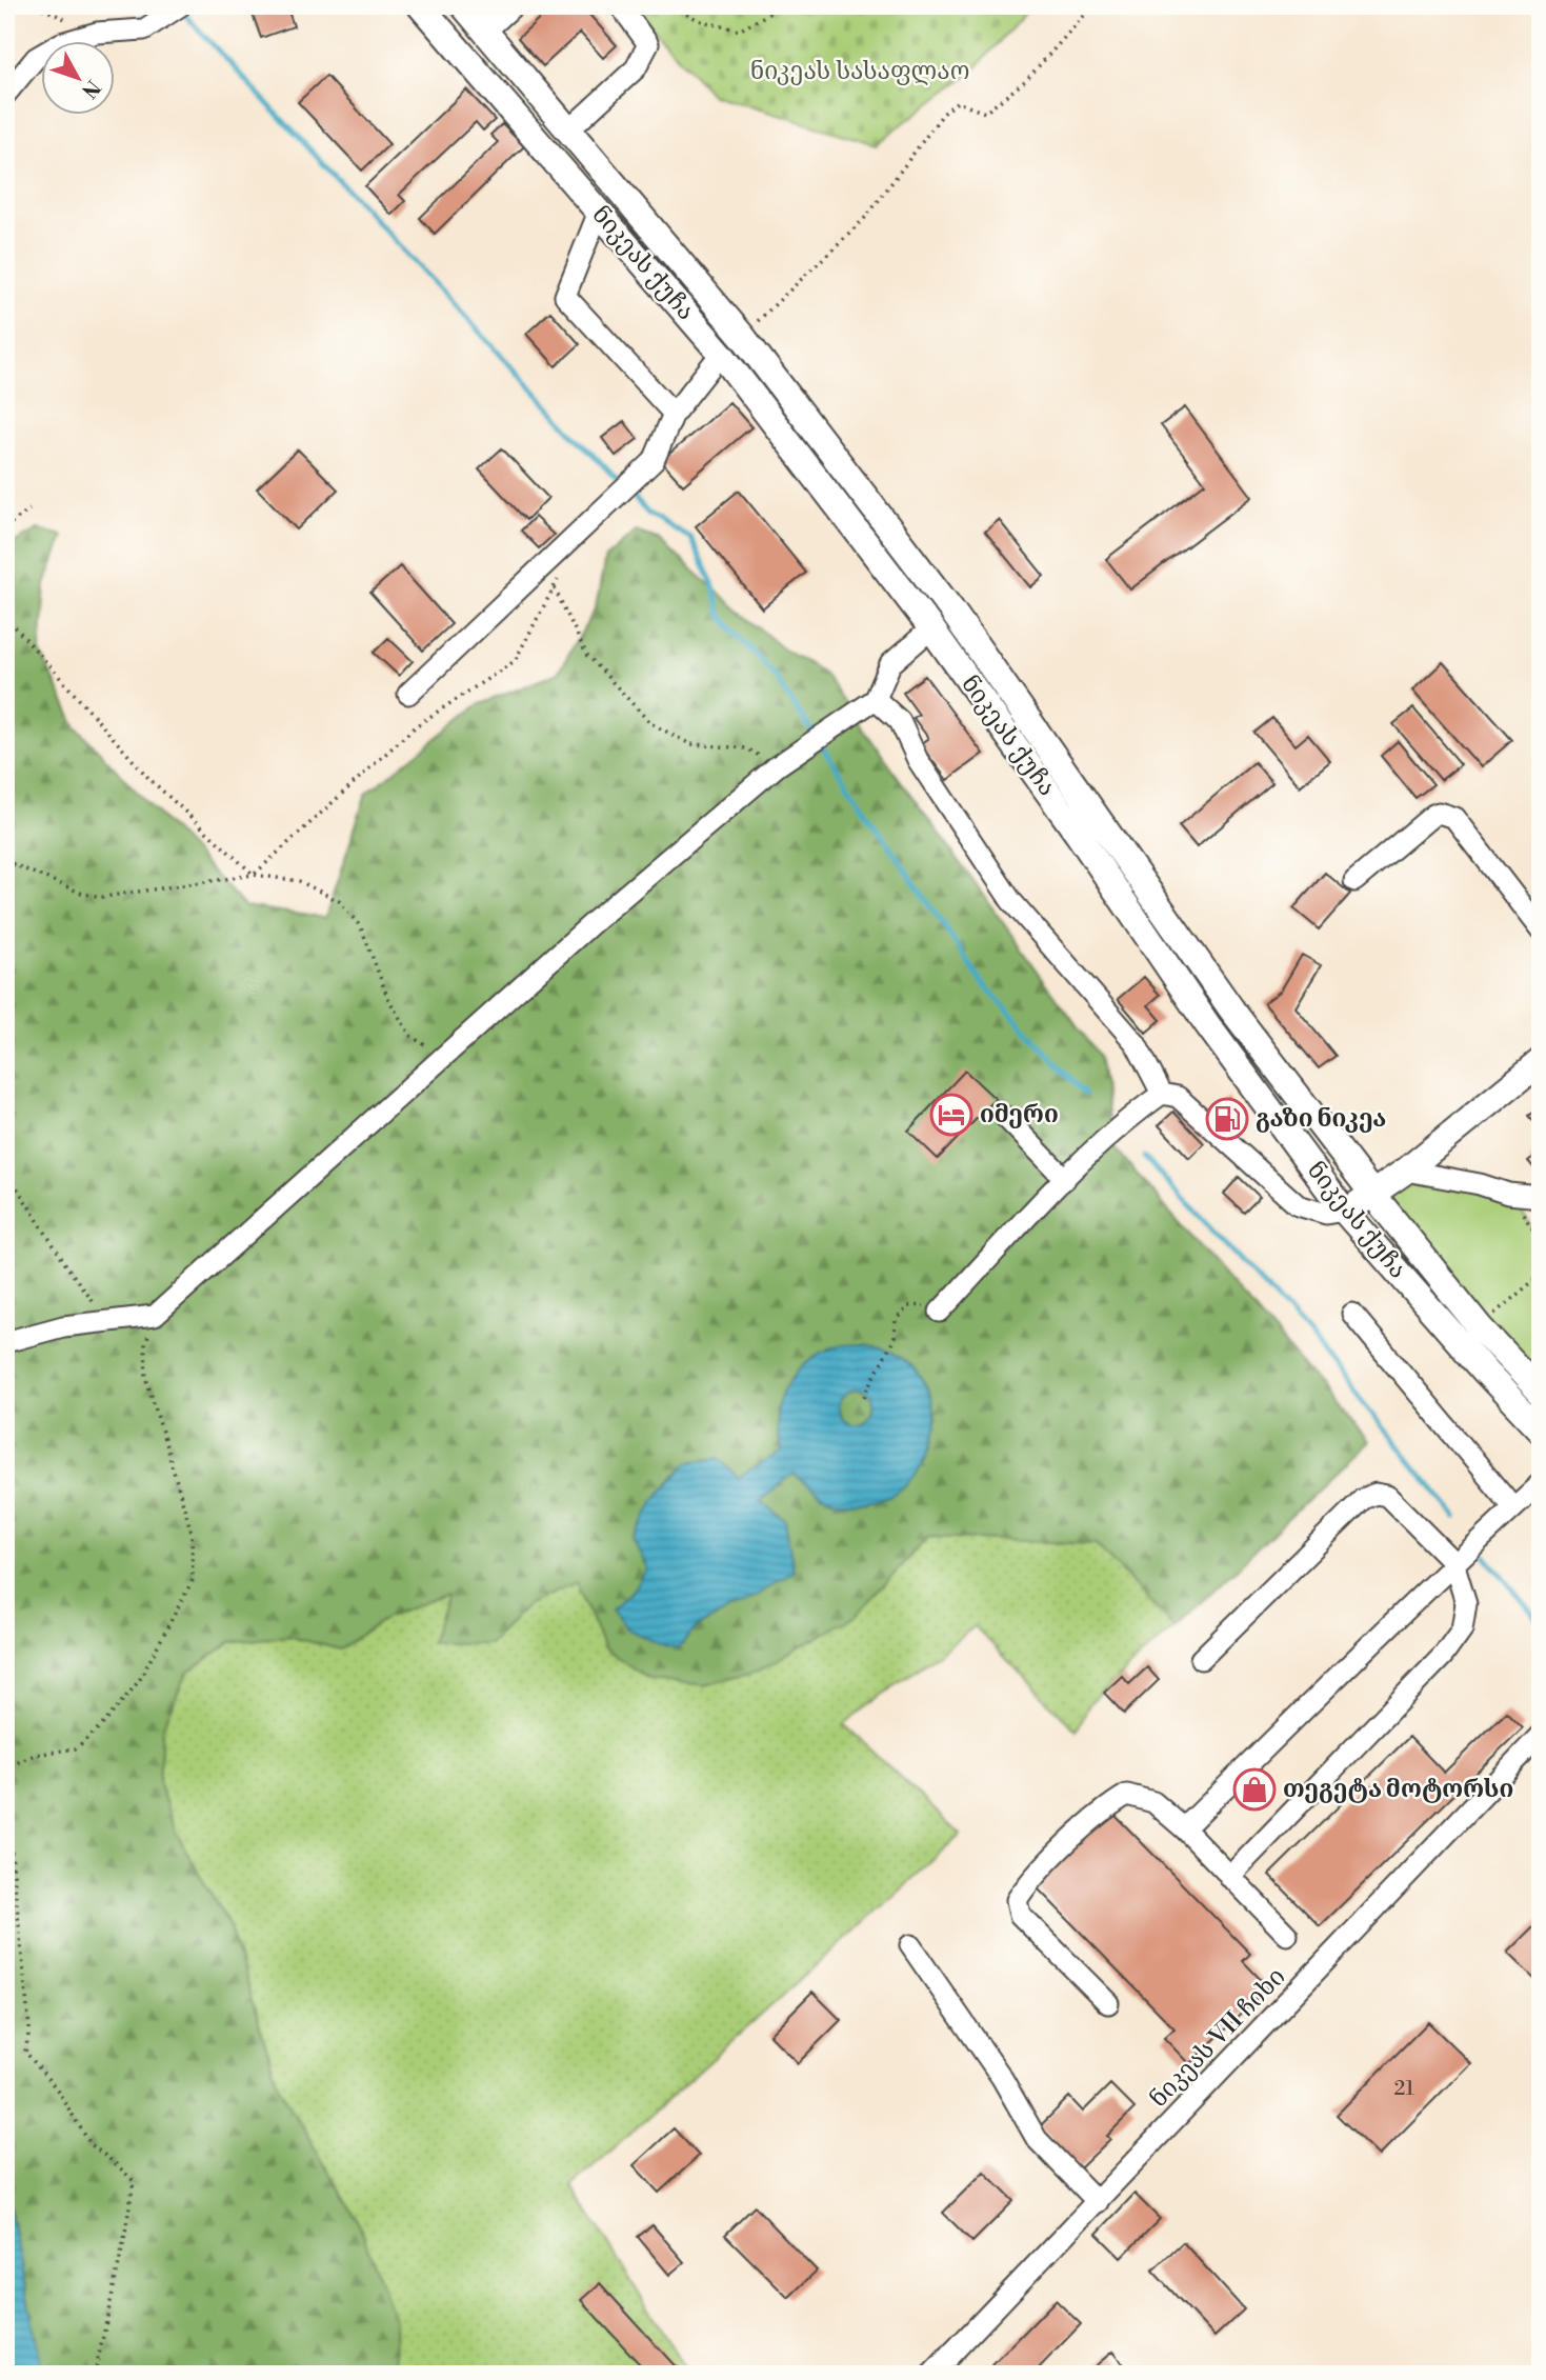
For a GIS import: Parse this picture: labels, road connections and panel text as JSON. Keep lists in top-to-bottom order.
{
  "streets": {
    "main road": ["ნიკეას ქუჩა"],
    "street": ["ნიკეას VII ჩიხი"]
  },
  "parks": ["ნიკეას სასაფლაო"],
  "places": {
    "hotel": ["იმერი"],
    "fuel station": ["გაზი ნიკეა"],
    "shop": ["თეგეტა მოტორსი"]
  },
  "house_numbers": ["21"],
  "north": "bottom right"
}
